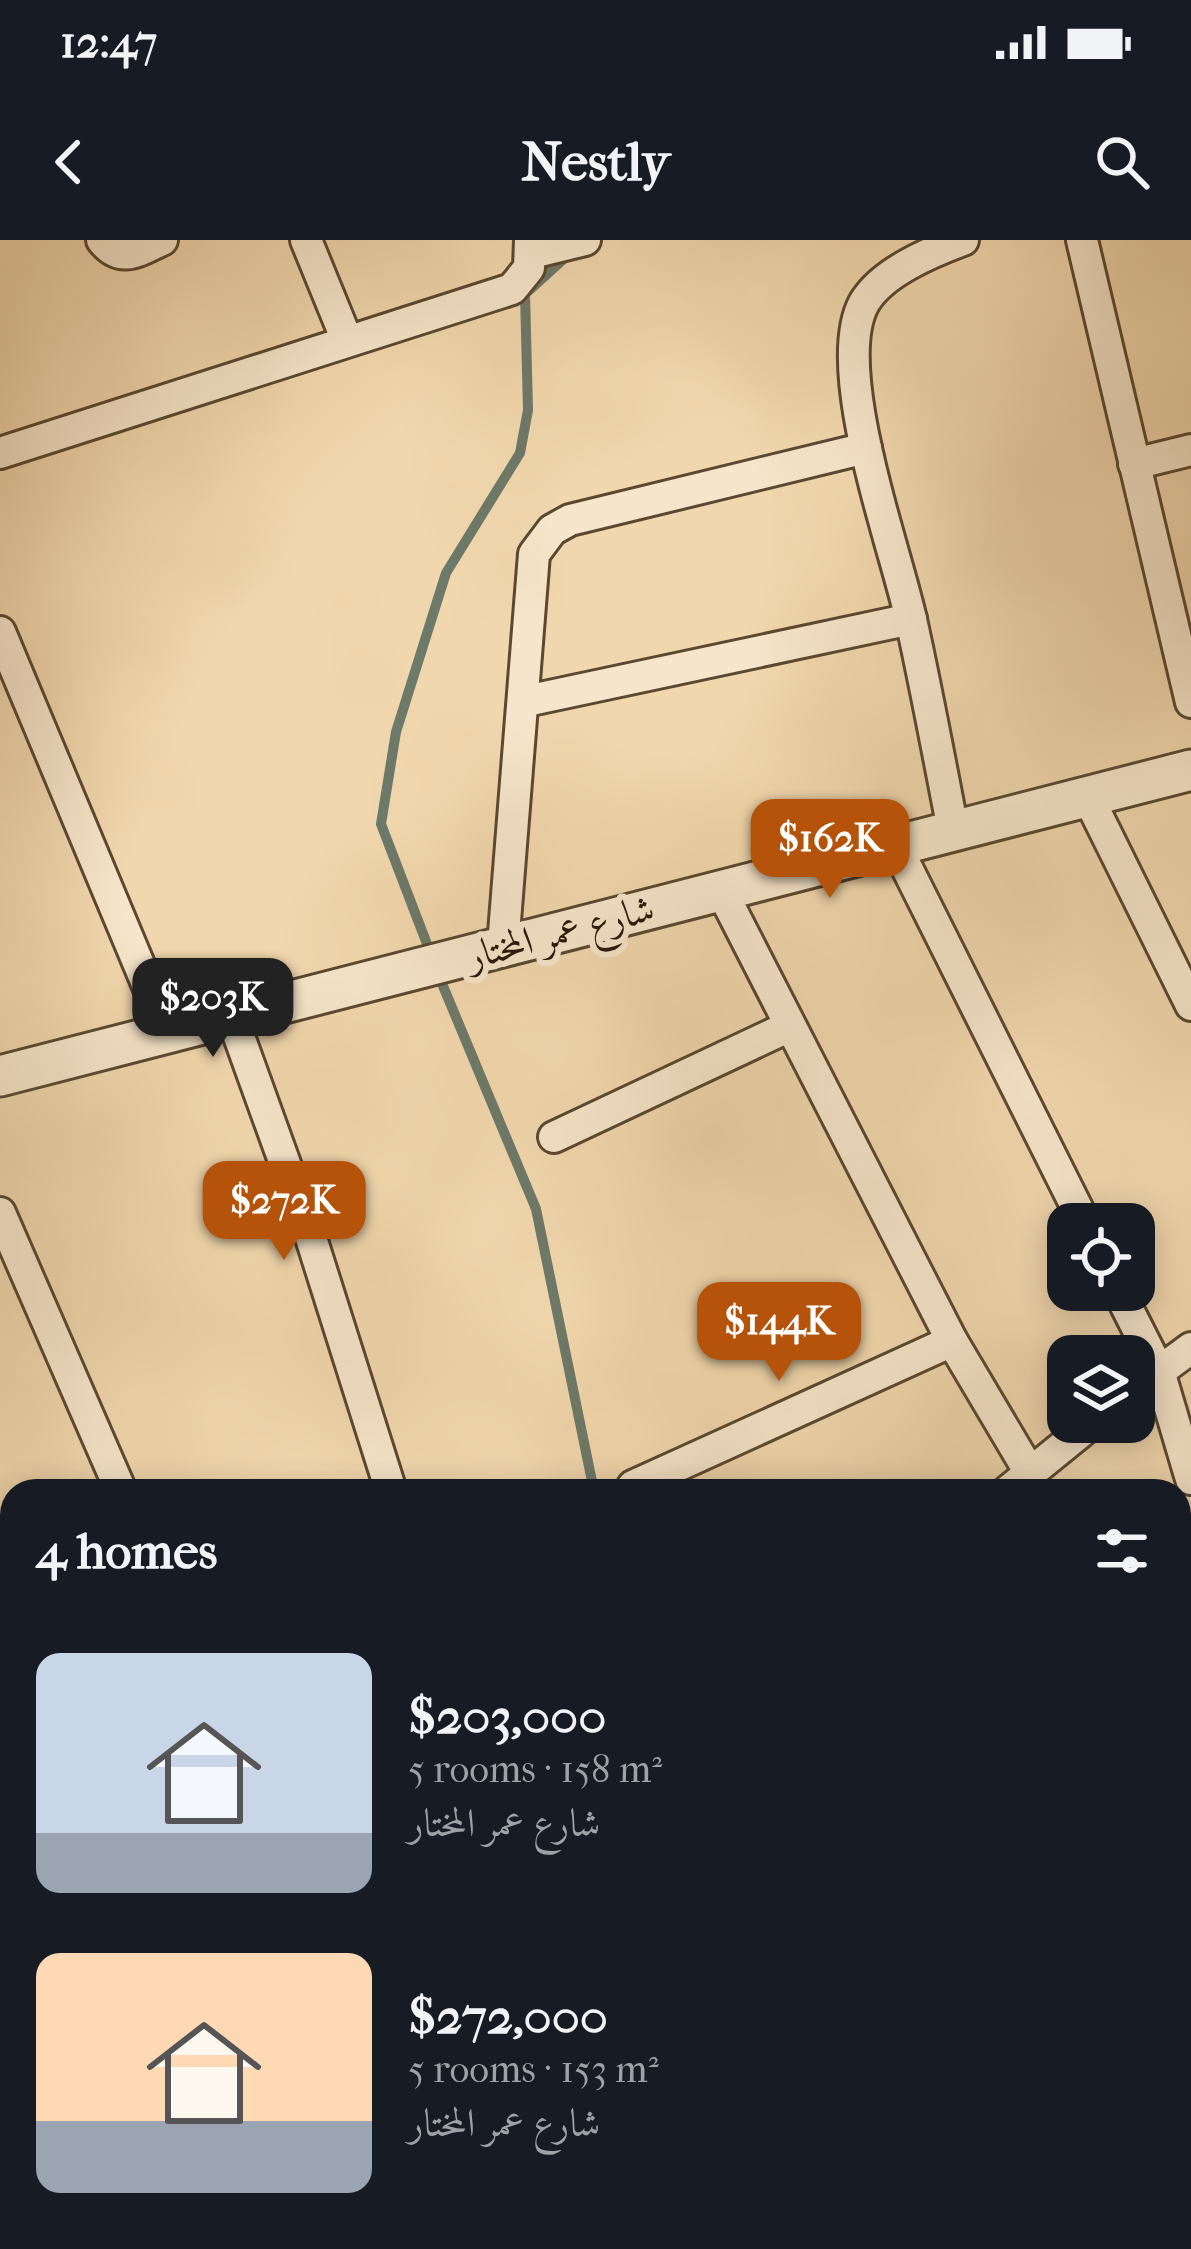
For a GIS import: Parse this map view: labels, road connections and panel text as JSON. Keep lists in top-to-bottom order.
{
  "streets": {
    "street": ["شارع عمر المختار"]
  },
  "page": {
    "status": "12:47",
    "header": "Nestly",
    "price": [
      "$162K",
      "$203K",
      "$272K",
      "$144K"
    ],
    "heading": "4 homes",
    "list": [
      {
        "name": "$203,000",
        "note": "5 rooms · 158 m² · شارع عمر المختار"
      },
      {
        "name": "$272,000",
        "note": "5 rooms · 153 m² · شارع عمر المختار"
      }
    ]
  }
}
